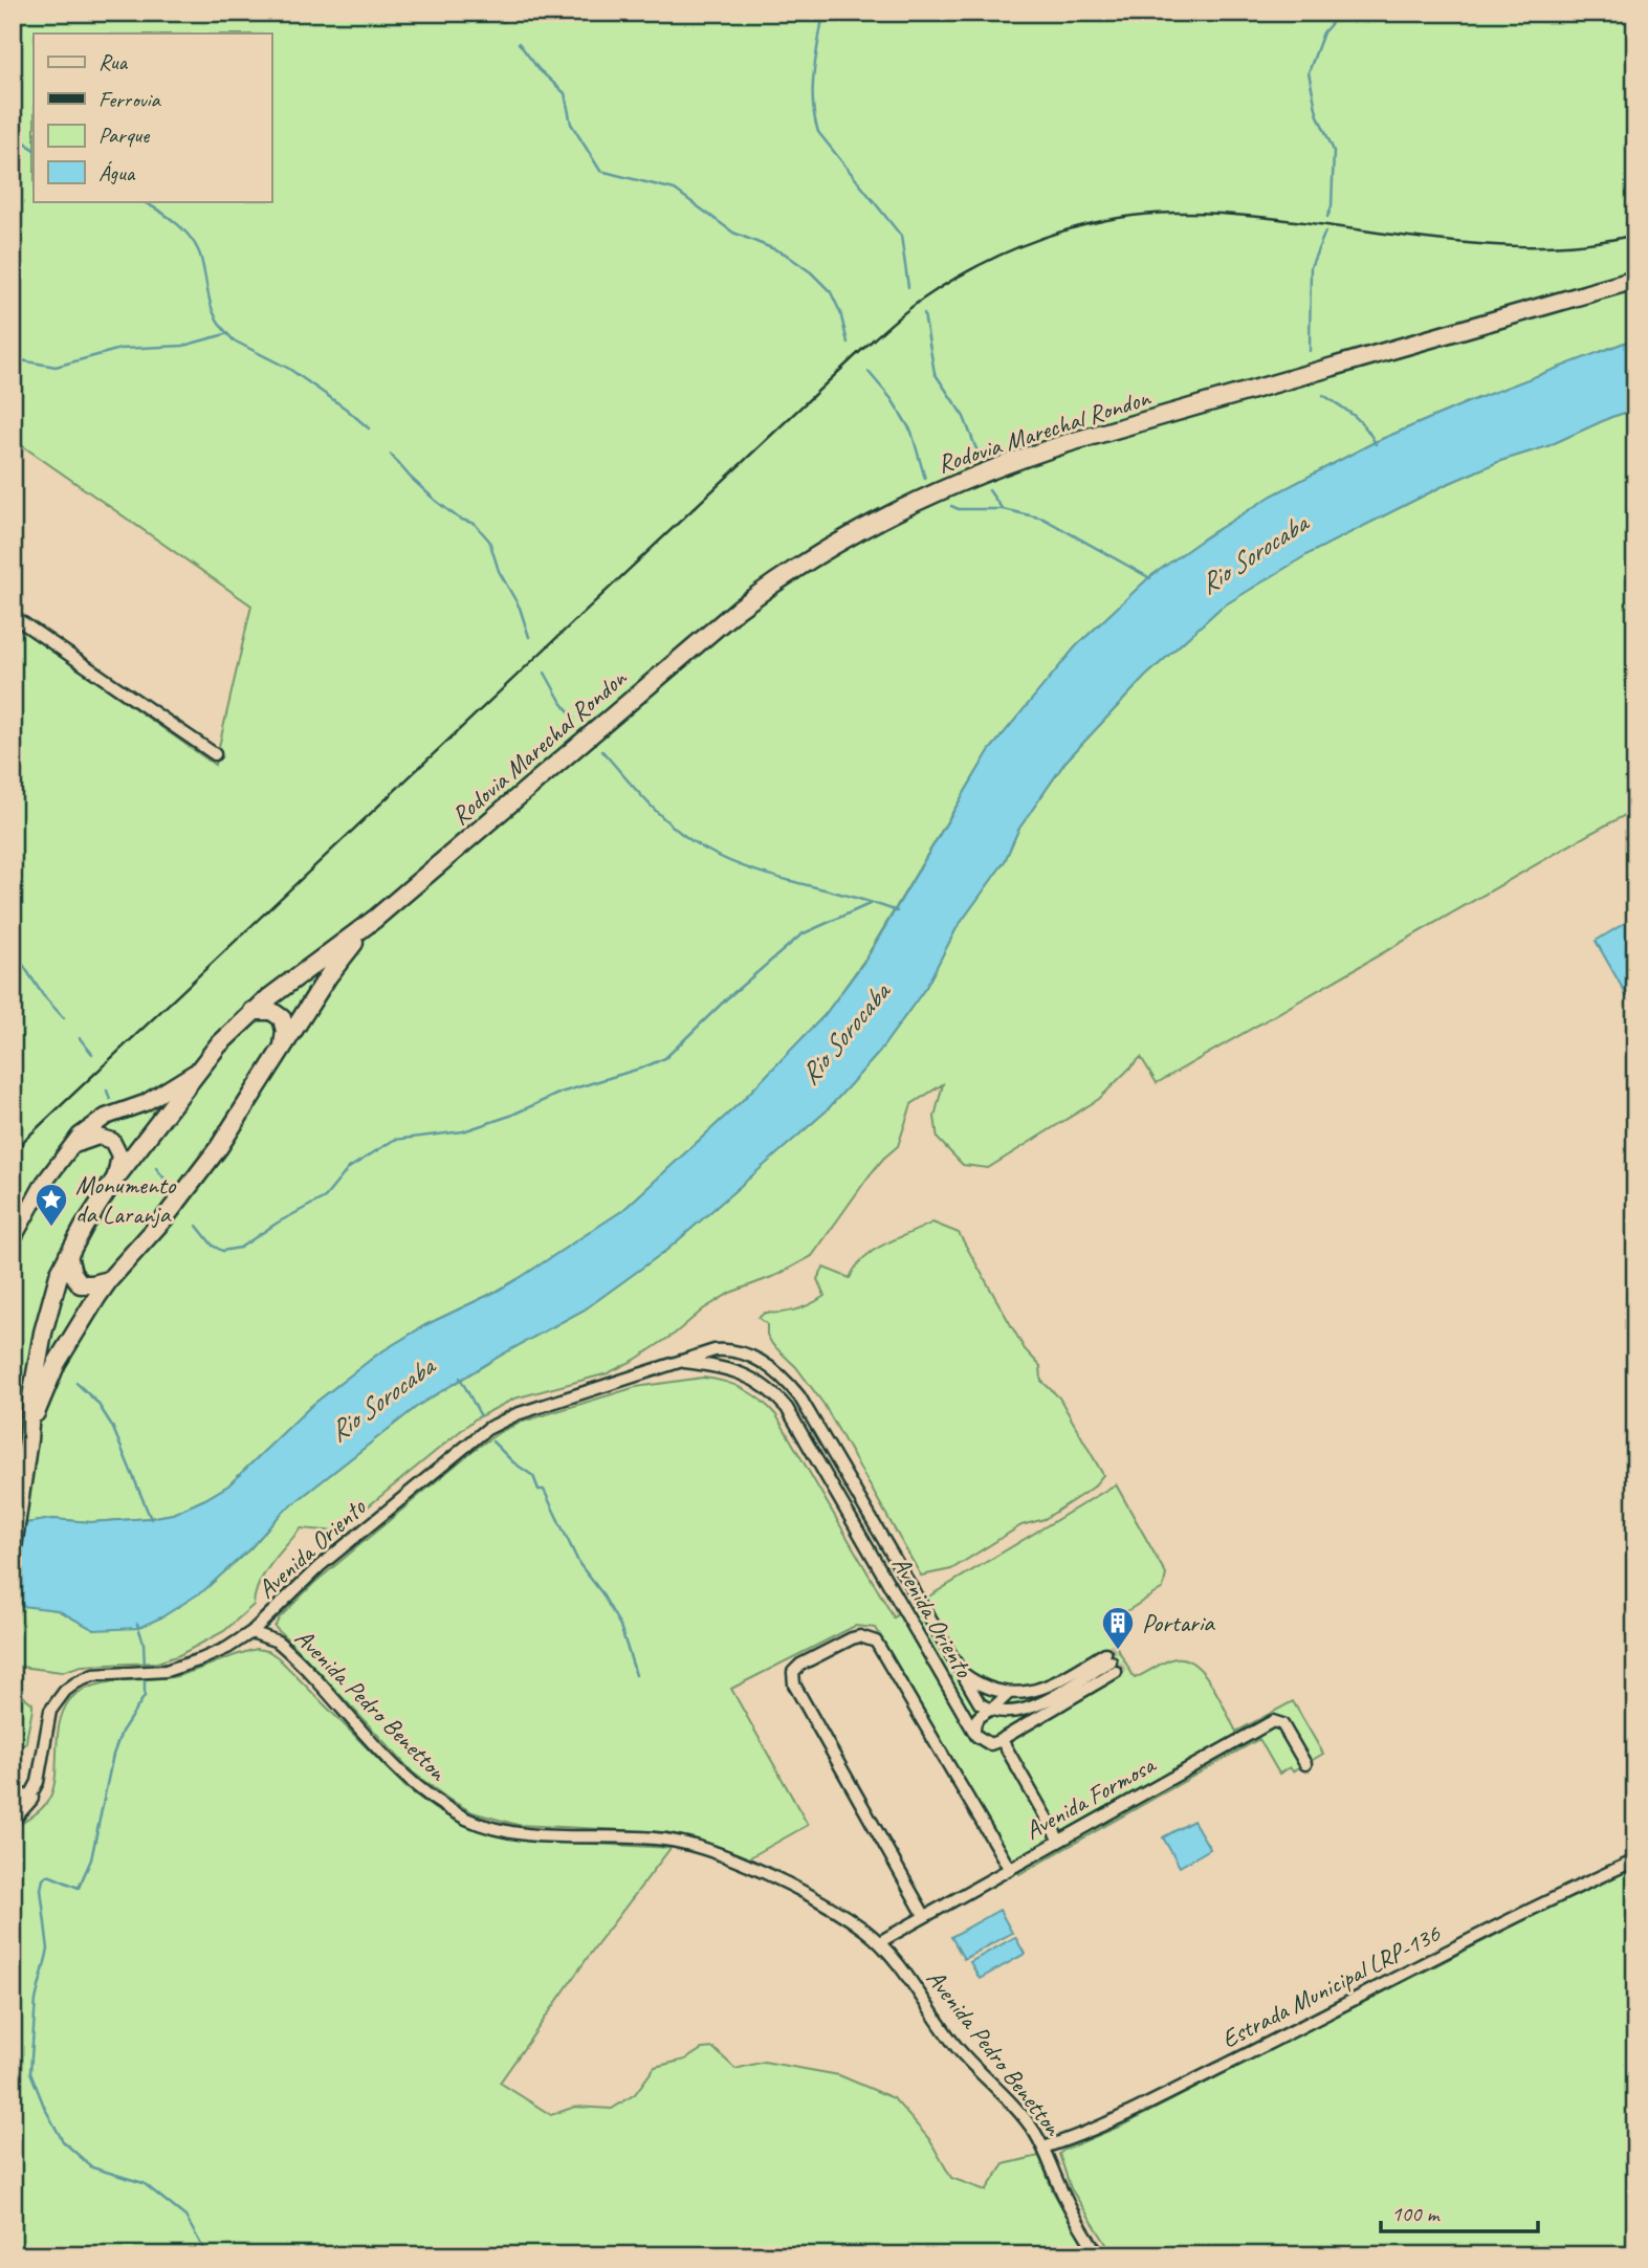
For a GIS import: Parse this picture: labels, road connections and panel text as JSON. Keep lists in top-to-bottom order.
{
  "streets": {
    "main road": ["Rodovia Marechal Rondon"],
    "street": [
      "Avenida Oriento",
      "Avenida Pedro Benetton",
      "Avenida Formosa",
      "Estrada Municipal LRP-136"
    ]
  },
  "crossings": [
    ["Avenida Oriento", "Avenida Pedro Benetton"],
    ["Avenida Pedro Benetton", "Avenida Formosa"],
    ["Avenida Pedro Benetton", "Estrada Municipal LRP-136"]
  ],
  "water": ["Rio Sorocaba"],
  "places": {
    "place": ["Monumento da Laranja"],
    "building": ["Portaria"]
  },
  "legend": [
    "Rua",
    "Ferrovia",
    "Parque",
    "Água"
  ],
  "scale_bar": "100 m"
}
